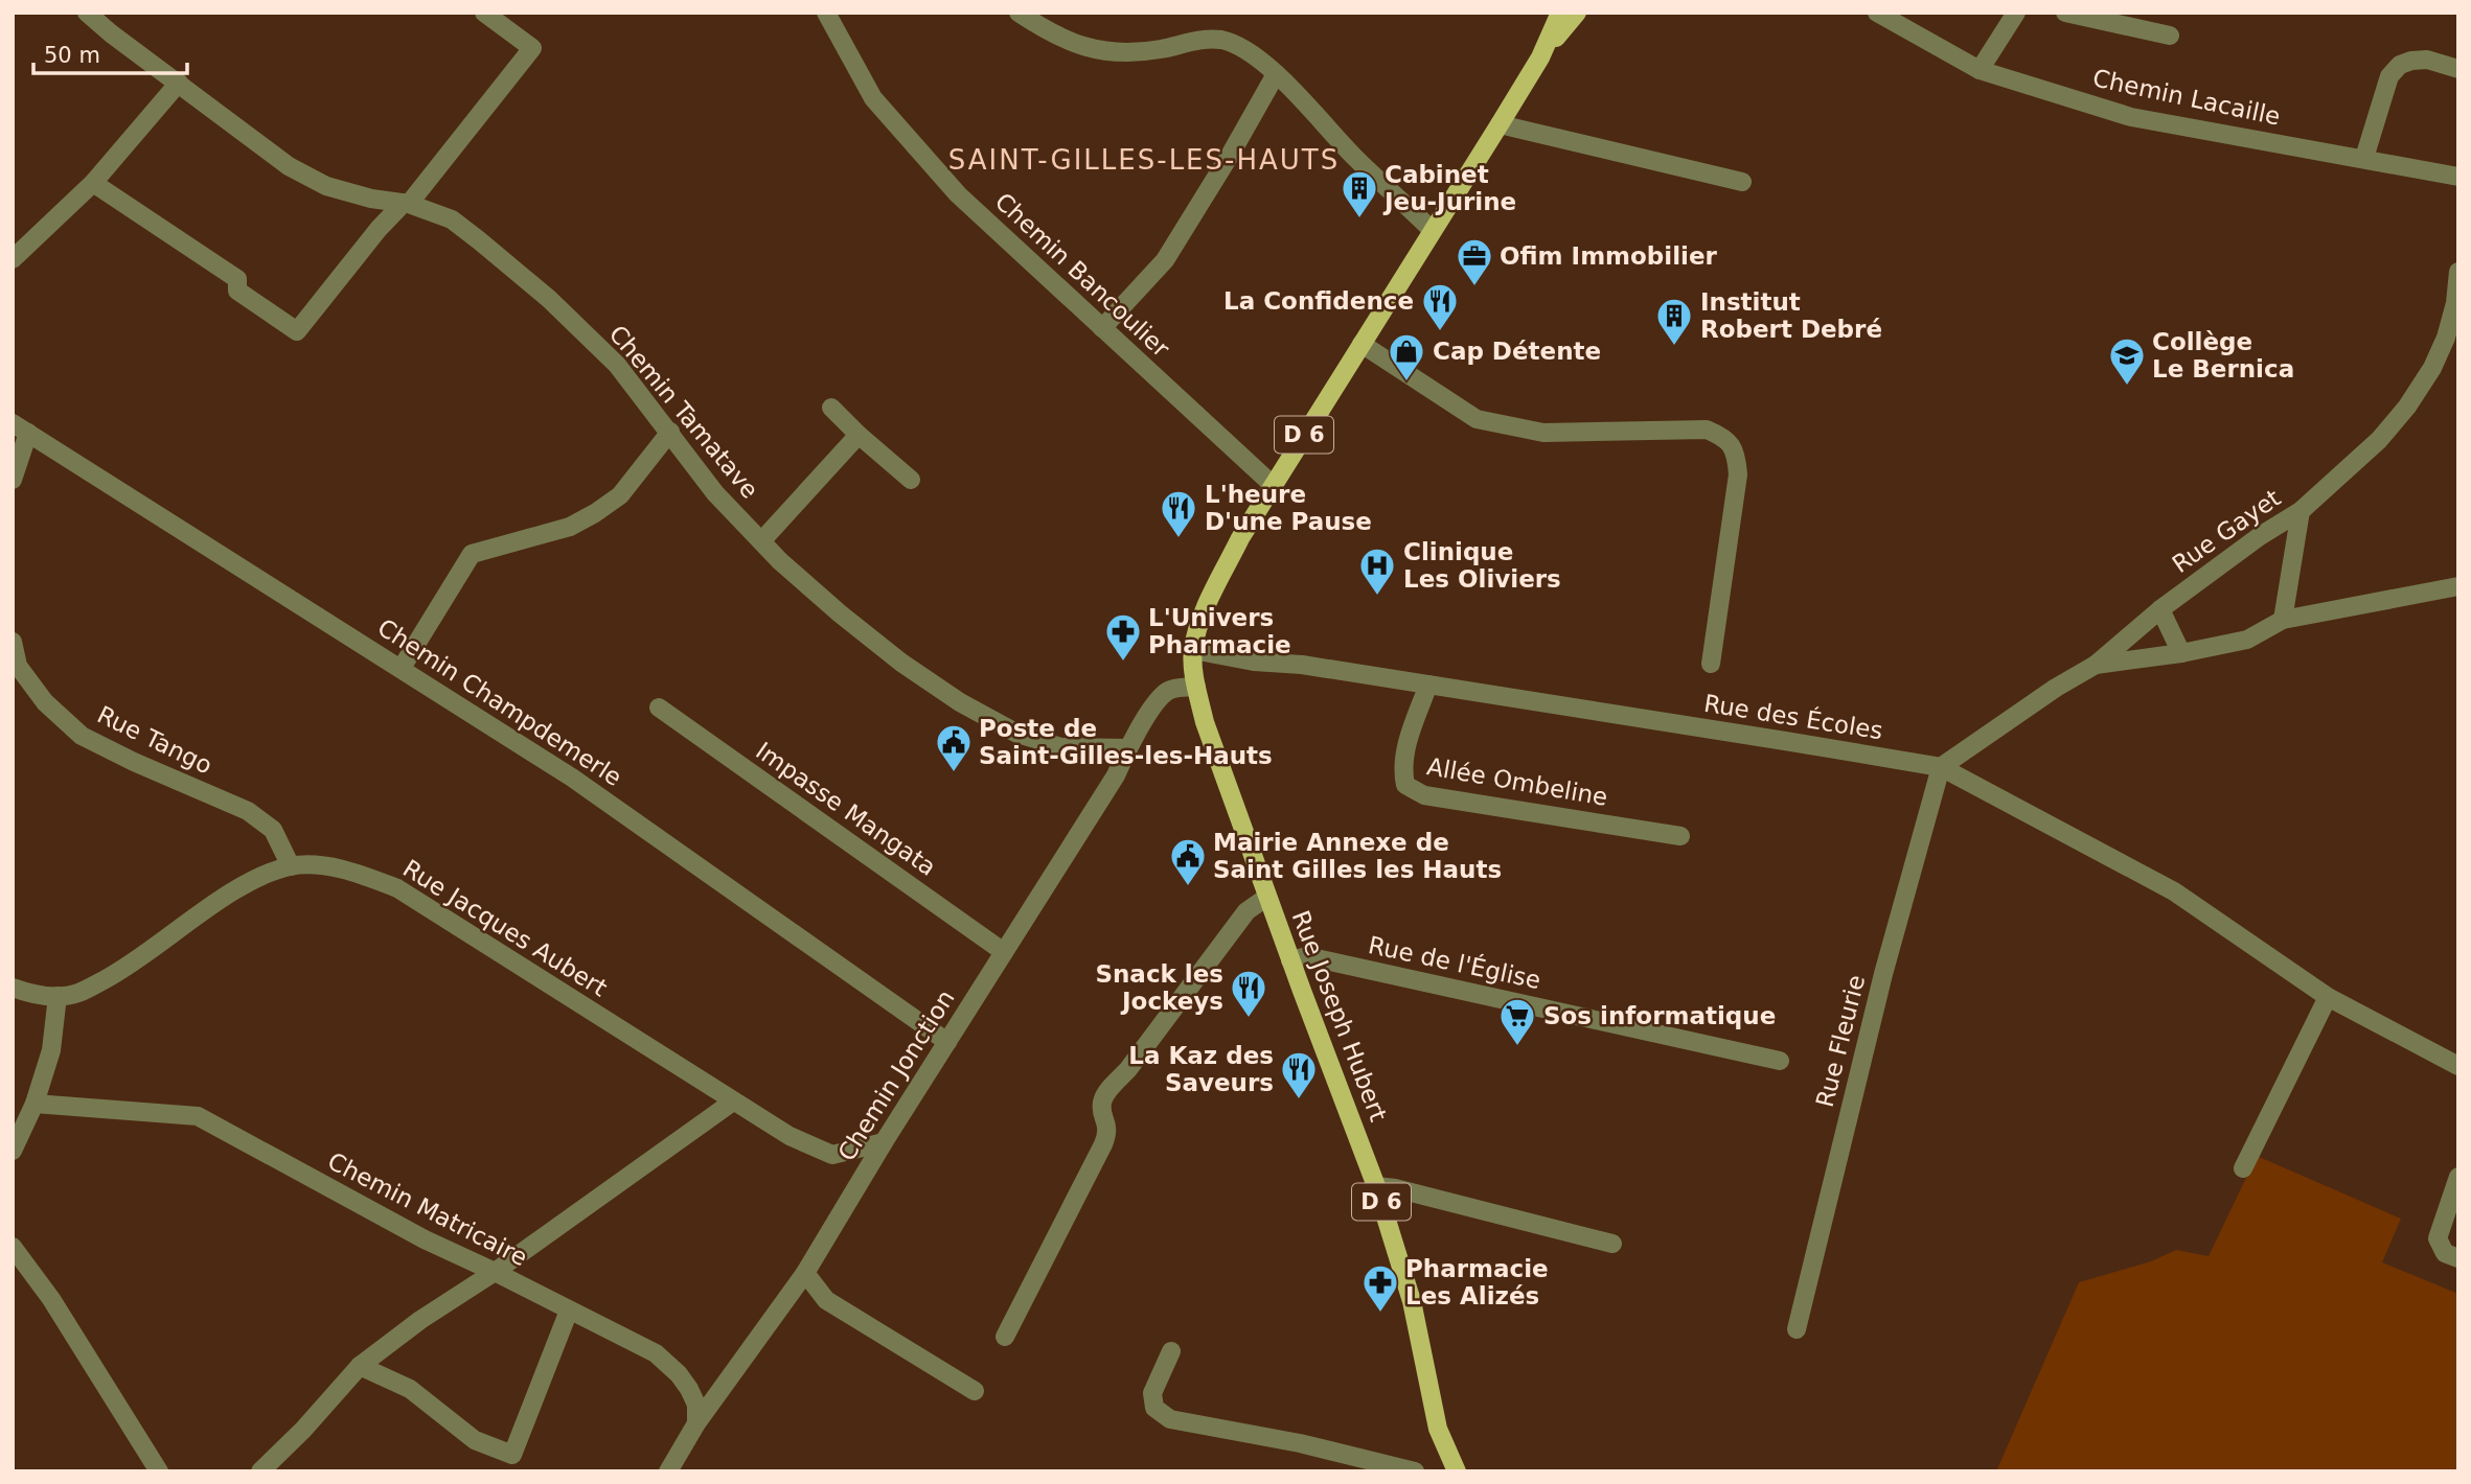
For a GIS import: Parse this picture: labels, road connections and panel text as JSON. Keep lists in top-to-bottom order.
{
  "streets": {
    "main road": ["D 6", "Rue Joseph Hubert"],
    "street": [
      "Chemin Lacaille",
      "Chemin Bancoulier",
      "Chemin Tamatave",
      "Rue Gayet",
      "Chemin Champdemerle",
      "Rue des Écoles",
      "Rue Tango",
      "Allée Ombeline",
      "Impasse Mangata",
      "Rue Jacques Aubert",
      "Rue de l'Église",
      "Rue Fleurie",
      "Chemin Jonction",
      "Chemin Matricaire"
    ]
  },
  "crossings": [
    ["Chemin Bancoulier", "Rue Joseph Hubert"],
    ["Chemin Tamatave", "Chemin Jonction"],
    ["Rue Gayet", "Rue des Écoles"],
    ["Rue Gayet", "Rue Fleurie"],
    ["Chemin Champdemerle", "Chemin Jonction"],
    ["Rue des Écoles", "Allée Ombeline"],
    ["Rue des Écoles", "Rue Joseph Hubert"],
    ["Rue des Écoles", "Rue Fleurie"],
    ["Rue Tango", "Rue Jacques Aubert"],
    ["Impasse Mangata", "Chemin Jonction"],
    ["Rue Jacques Aubert", "Chemin Jonction"],
    ["Rue de l'Église", "Rue Joseph Hubert"],
    ["Chemin Jonction", "Chemin Matricaire"]
  ],
  "districts": ["SAINT-GILLES-LES-HAUTS"],
  "places": {
    "building": ["Cabinet Jeu-Jurine", "Institut Robert Debré"],
    "office": ["Ofim Immobilier"],
    "restaurant": [
      "La Confidence",
      "L'heure D'une Pause",
      "Snack les Jockeys",
      "La Kaz des Saveurs"
    ],
    "shop": ["Cap Détente"],
    "school or university": ["Collège Le Bernica"],
    "hospital": ["Clinique Les Oliviers"],
    "pharmacy": ["L'Univers Pharmacie", "Pharmacie Les Alizés"],
    "public building": ["Poste de Saint-Gilles-les-Hauts", "Mairie Annexe de Saint Gilles les Hauts"],
    "supermarket": ["Sos informatique"]
  },
  "scale_bar": "50 m"
}
